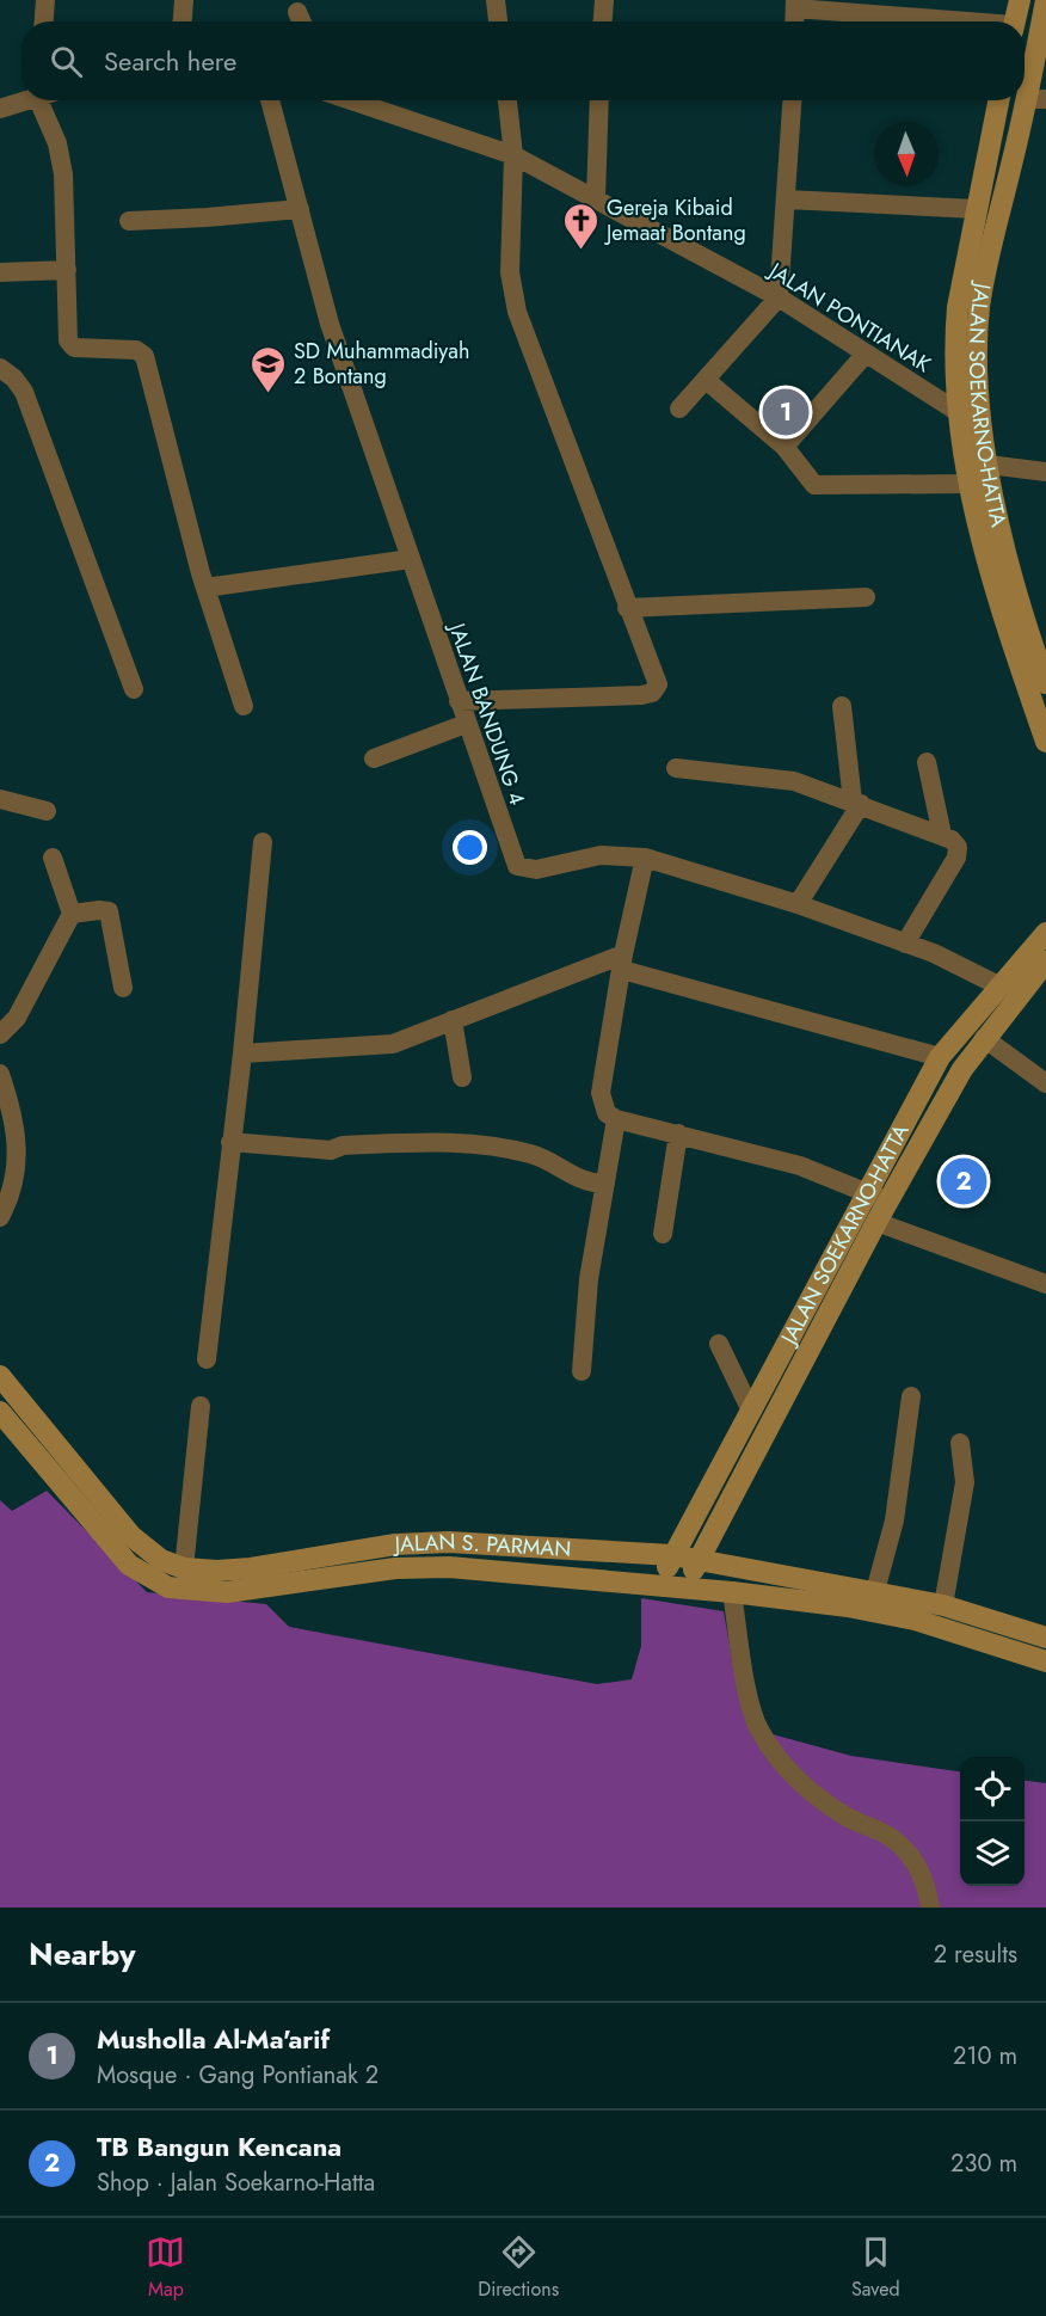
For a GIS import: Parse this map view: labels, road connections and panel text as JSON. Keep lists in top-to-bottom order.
{
  "streets": {
    "main road": ["JALAN SOEKARNO-HATTA", "JALAN S. PARMAN"],
    "street": ["JALAN PONTIANAK", "JALAN BANDUNG 4"]
  },
  "crossings": [
    ["JALAN PONTIANAK", "JALAN SOEKARNO-HATTA"],
    ["JALAN SOEKARNO-HATTA", "JALAN BANDUNG 4"],
    ["JALAN SOEKARNO-HATTA", "JALAN S. PARMAN"]
  ],
  "places": {
    "church": ["Gereja Kibaid Jemaat Bontang"],
    "school or university": ["SD Muhammadiyah 2 Bontang"]
  },
  "north": "bottom",
  "page": {
    "search": "Search here",
    "pins": ["1", "2"],
    "heading": ["Nearby", "2 results"],
    "list": [
      {
        "mark": "1",
        "name": "Musholla Al-Ma'arif",
        "note": "Mosque · Gang Pontianak 2",
        "value": "210 m"
      },
      {
        "mark": "2",
        "name": "TB Bangun Kencana",
        "note": "Shop · Jalan Soekarno-Hatta",
        "value": "230 m"
      }
    ],
    "nav": ["Map", "Directions", "Saved"]
  }
}
